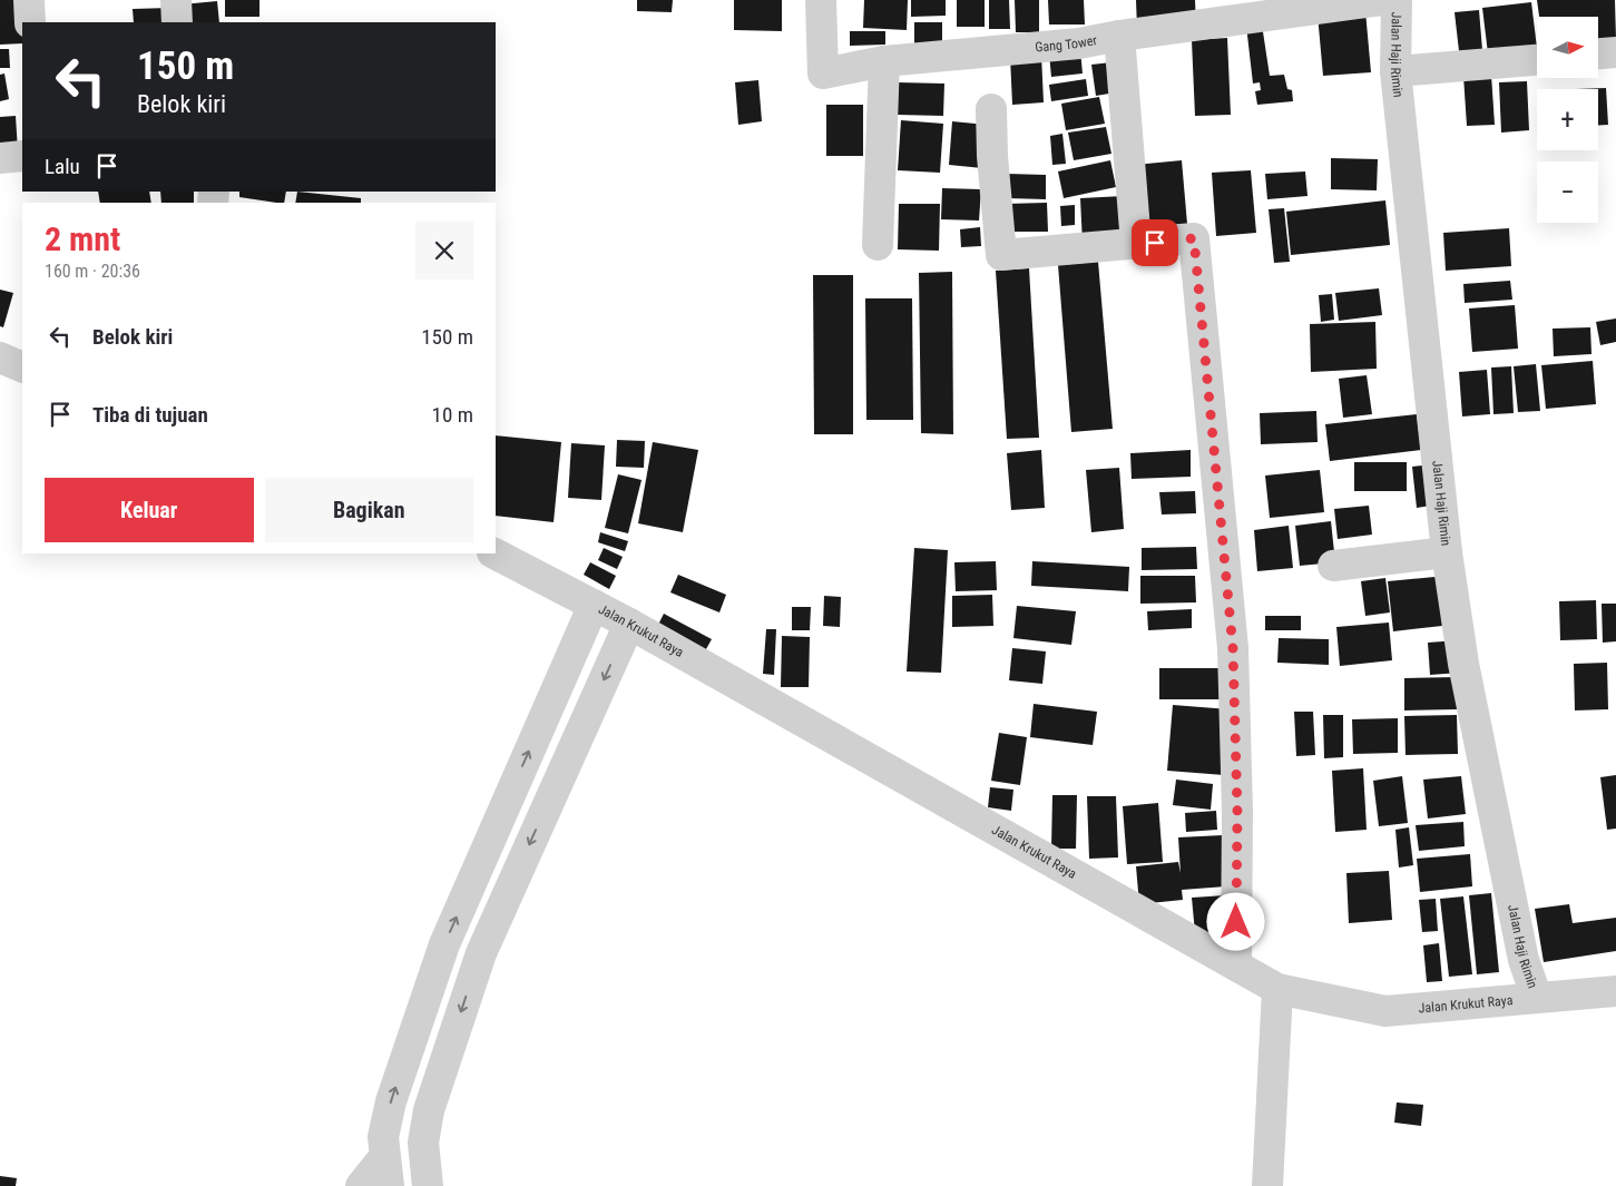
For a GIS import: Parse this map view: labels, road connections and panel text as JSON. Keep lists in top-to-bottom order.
{
  "streets": {
    "street": ["Gang Tower", "Jalan Haji Rimin", "Jalan Krukut Raya"]
  },
  "crossings": [
    ["Jalan Haji Rimin", "Jalan Krukut Raya"]
  ],
  "north": "right",
  "page": {
    "map_buttons": ["+", "−"],
    "turn": ["150 m", "Belok kiri"],
    "then": "Lalu",
    "heading": ["2 mnt", "160 m · 20:36"],
    "list": [
      {
        "name": "Belok kiri",
        "value": "150 m"
      },
      {
        "name": "Tiba di tujuan",
        "value": "10 m"
      }
    ],
    "buttons": ["Keluar", "Bagikan"]
  }
}
